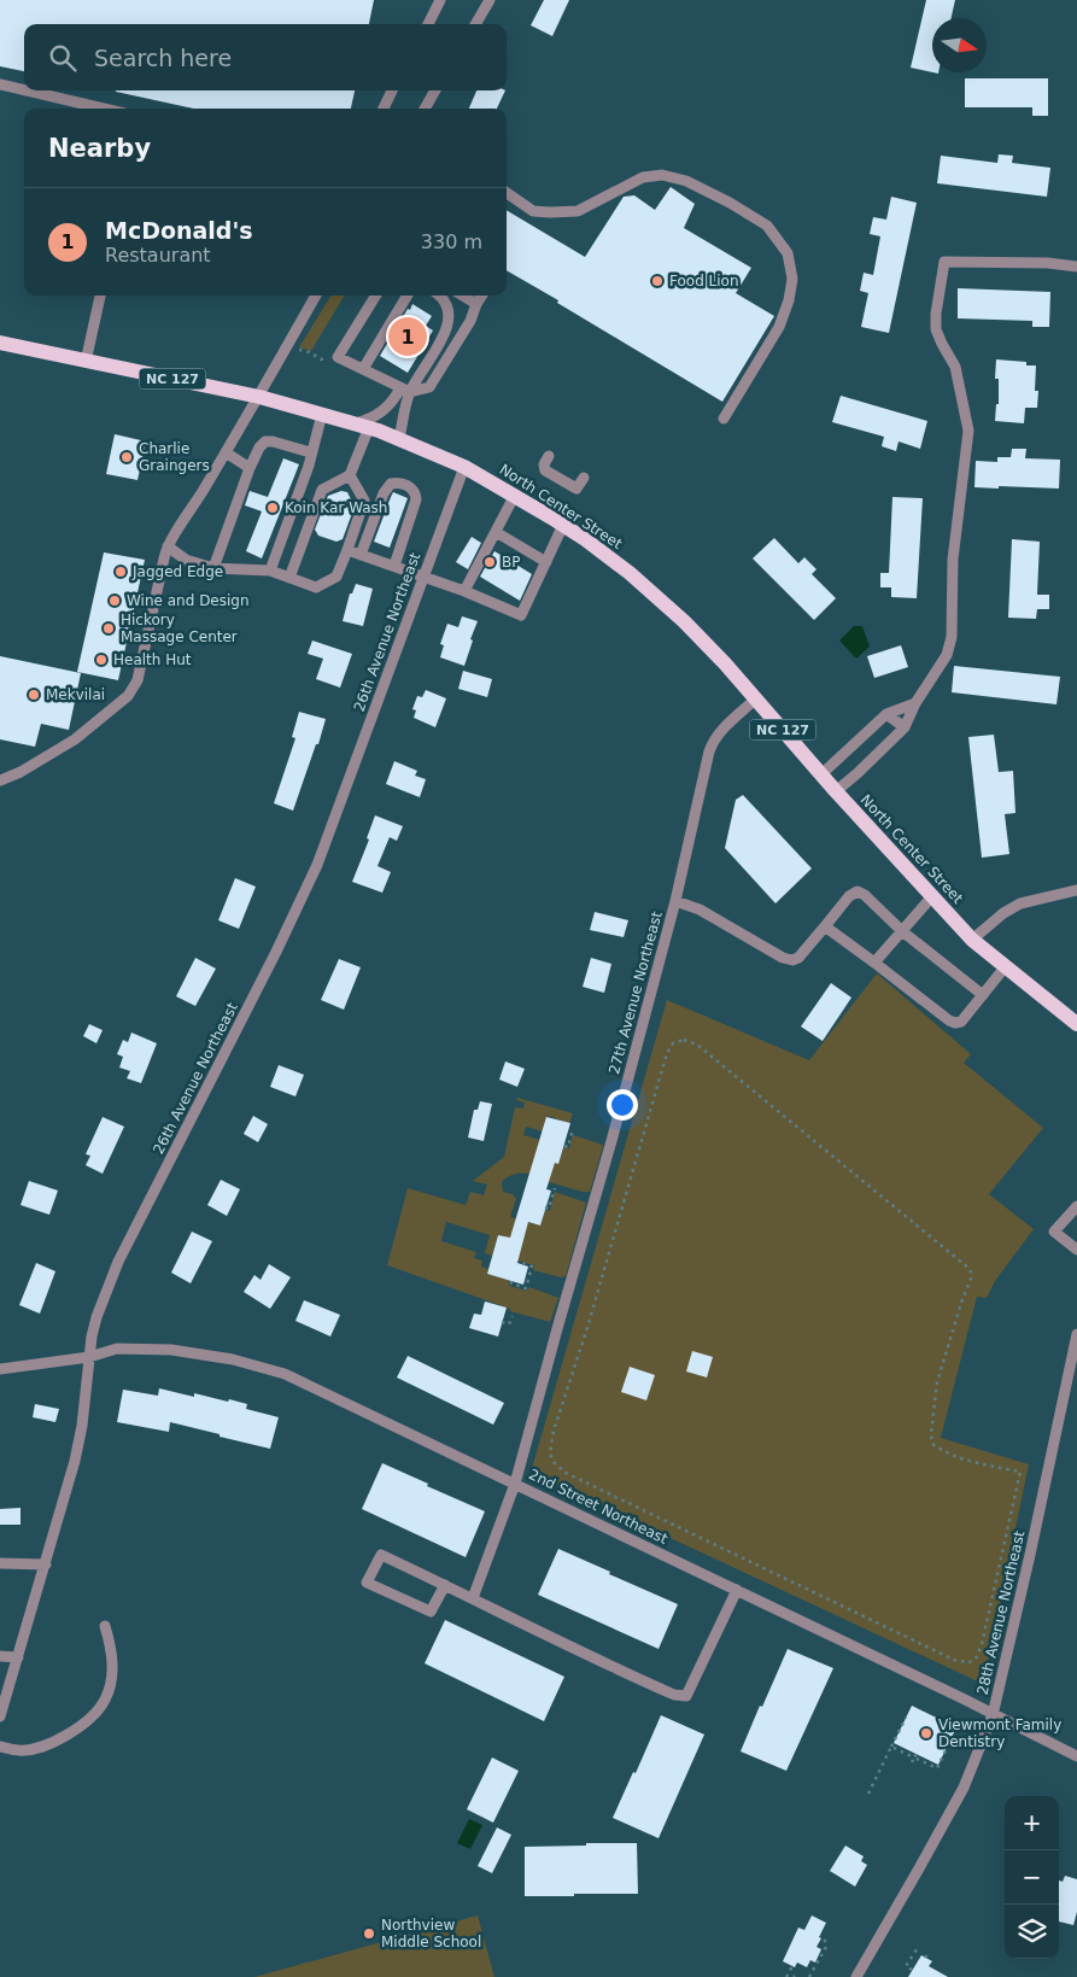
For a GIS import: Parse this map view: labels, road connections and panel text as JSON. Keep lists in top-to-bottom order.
{
  "streets": {
    "main road": ["NC 127", "North Center Street"],
    "street": [
      "26th Avenue Northeast",
      "27th Avenue Northeast",
      "2nd Street Northeast",
      "28th Avenue Northeast"
    ]
  },
  "crossings": [
    ["North Center Street", "26th Avenue Northeast"],
    ["North Center Street", "27th Avenue Northeast"],
    ["26th Avenue Northeast", "2nd Street Northeast"],
    ["27th Avenue Northeast", "2nd Street Northeast"],
    ["2nd Street Northeast", "28th Avenue Northeast"]
  ],
  "places": [
    "Food Lion",
    "Charlie Graingers",
    "Koin Kar Wash",
    "BP",
    "Jagged Edge",
    "Wine and Design",
    "Hickory Massage Center",
    "Health Hut",
    "Mekvilai",
    "Viewmont Family Dentistry",
    "Northview Middle School"
  ],
  "north": "right",
  "page": {
    "search": "Search here",
    "heading": "Nearby",
    "list": [
      {
        "mark": "1",
        "name": "McDonald's",
        "note": "Restaurant",
        "value": "330 m"
      }
    ],
    "pins": "1",
    "map_buttons": ["+", "−"]
  }
}
